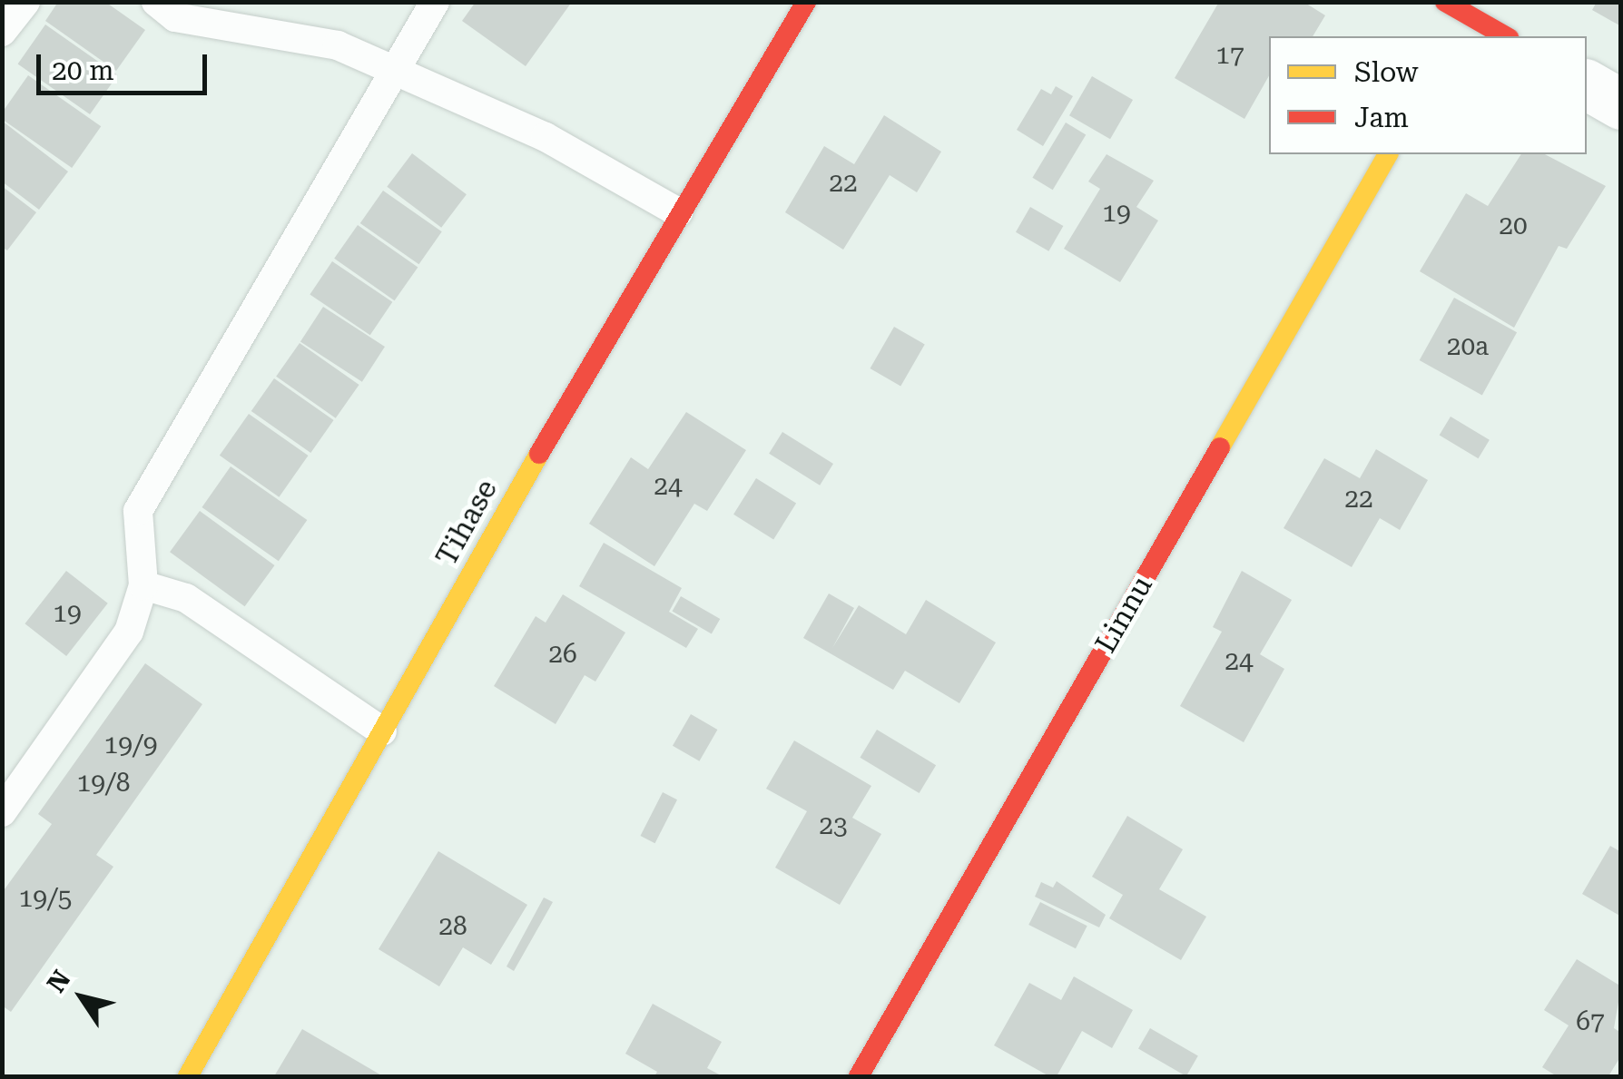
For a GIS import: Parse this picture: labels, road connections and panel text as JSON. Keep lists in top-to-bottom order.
{
  "streets": {
    "street": ["Tihase", "Linnu"]
  },
  "house_numbers": [
    "17",
    "22",
    "19",
    "20",
    "20a",
    "24",
    "22",
    "19",
    "26",
    "24",
    "19/9",
    "19/8",
    "23",
    "19/5",
    "28",
    "67"
  ],
  "legend": ["Slow", "Jam"],
  "scale_bar": "20 m",
  "north": "top left"
}
